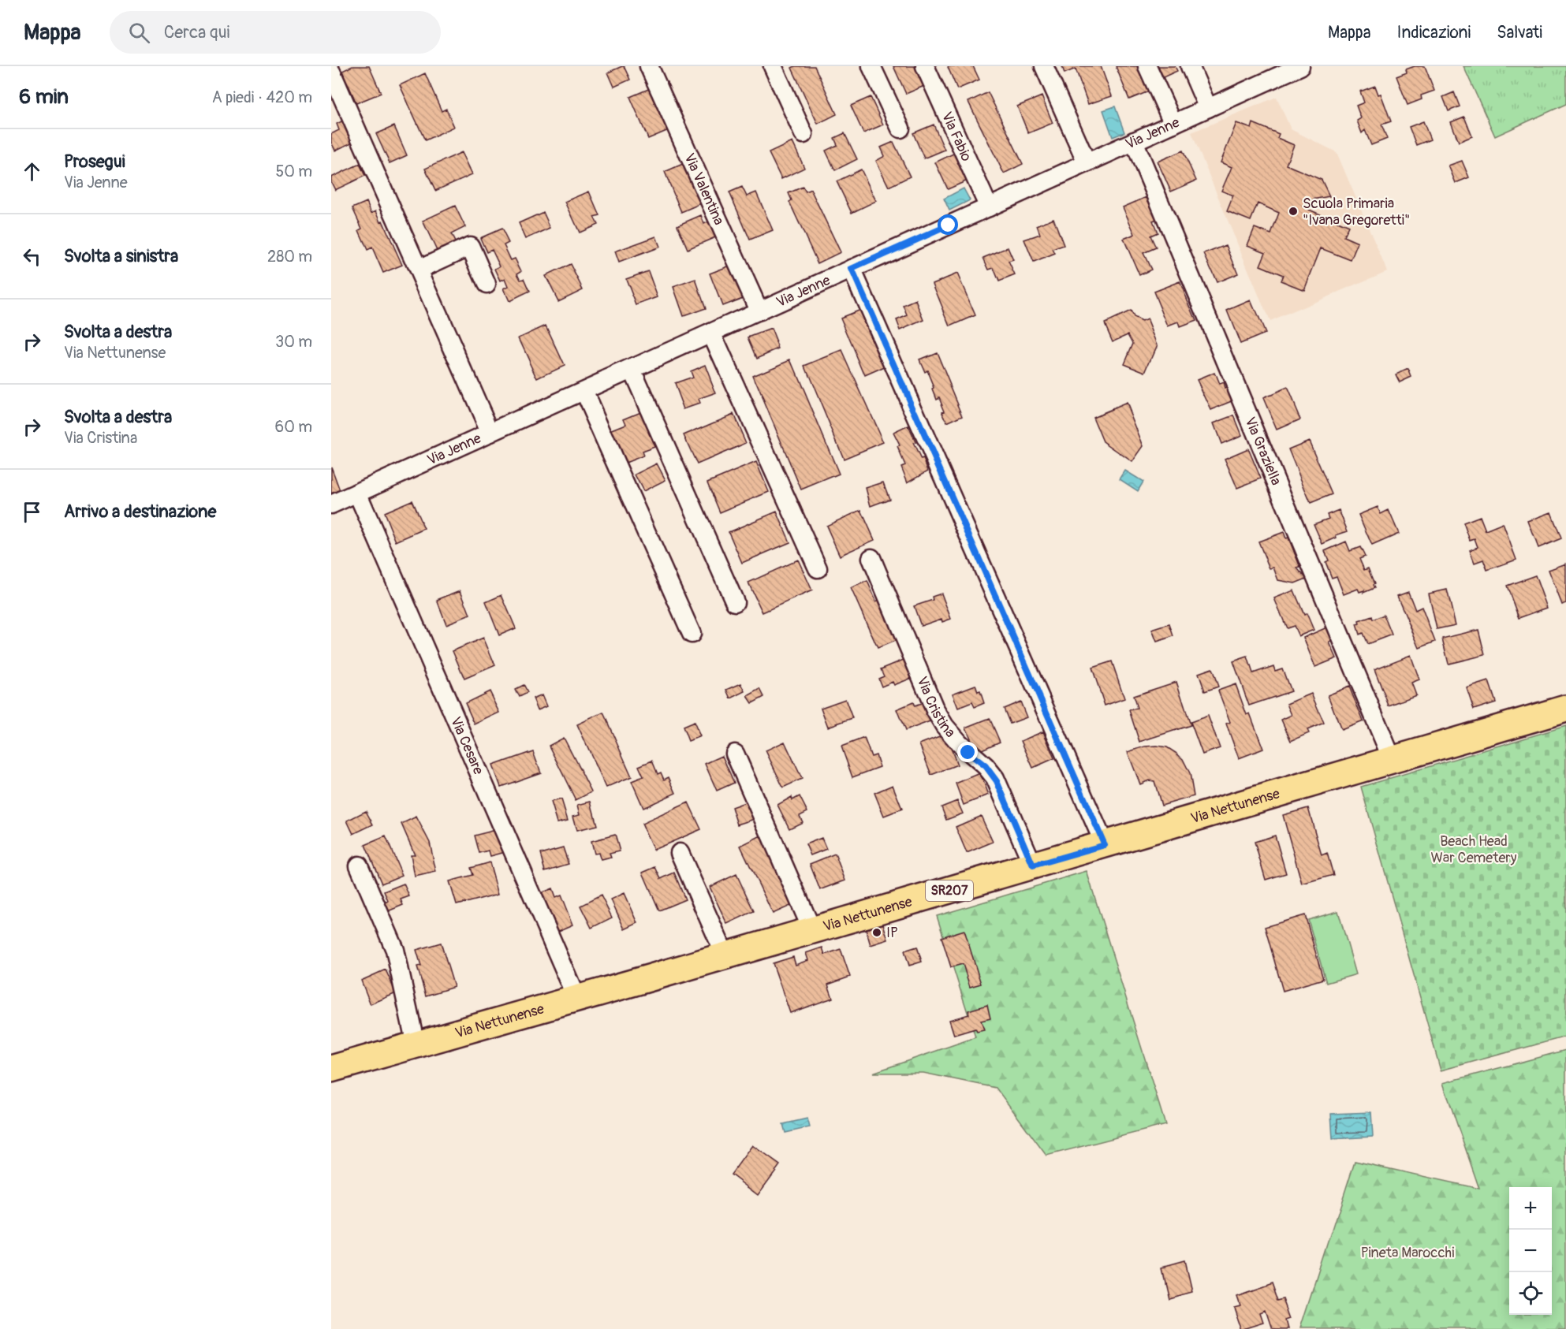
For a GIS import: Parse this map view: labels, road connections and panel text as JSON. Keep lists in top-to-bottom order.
{
  "streets": {
    "main road": ["Via Nettunense", "SR207"],
    "street": [
      "Via Jenne",
      "Via Fabio",
      "Via Valentina",
      "Via Graziella",
      "Via Cristina",
      "Via Cesare"
    ]
  },
  "crossings": [
    ["Via Jenne", "Via Fabio"],
    ["Via Jenne", "Via Valentina"],
    ["Via Jenne", "Via Graziella"],
    ["Via Jenne", "Via Cesare"],
    ["Via Graziella", "Via Nettunense"],
    ["Via Cristina", "Via Nettunense"],
    ["Via Cesare", "Via Nettunense"]
  ],
  "parks": ["Beach Head War Cemetery", "Pineta Marocchi"],
  "places": ["Scuola Primaria \"Ivana Gregoretti\"", "IP"],
  "page": {
    "header": "Mappa",
    "search": "Cerca qui",
    "nav": ["Mappa", "Indicazioni", "Salvati"],
    "heading": ["6 min", "A piedi · 420 m"],
    "list": [
      ["Prosegui", "Via Jenne", "50 m"],
      ["Svolta a sinistra", "280 m"],
      ["Svolta a destra", "Via Nettunense", "30 m"],
      ["Svolta a destra", "Via Cristina", "60 m"],
      "Arrivo a destinazione"
    ],
    "map_buttons": ["+", "−"]
  }
}
